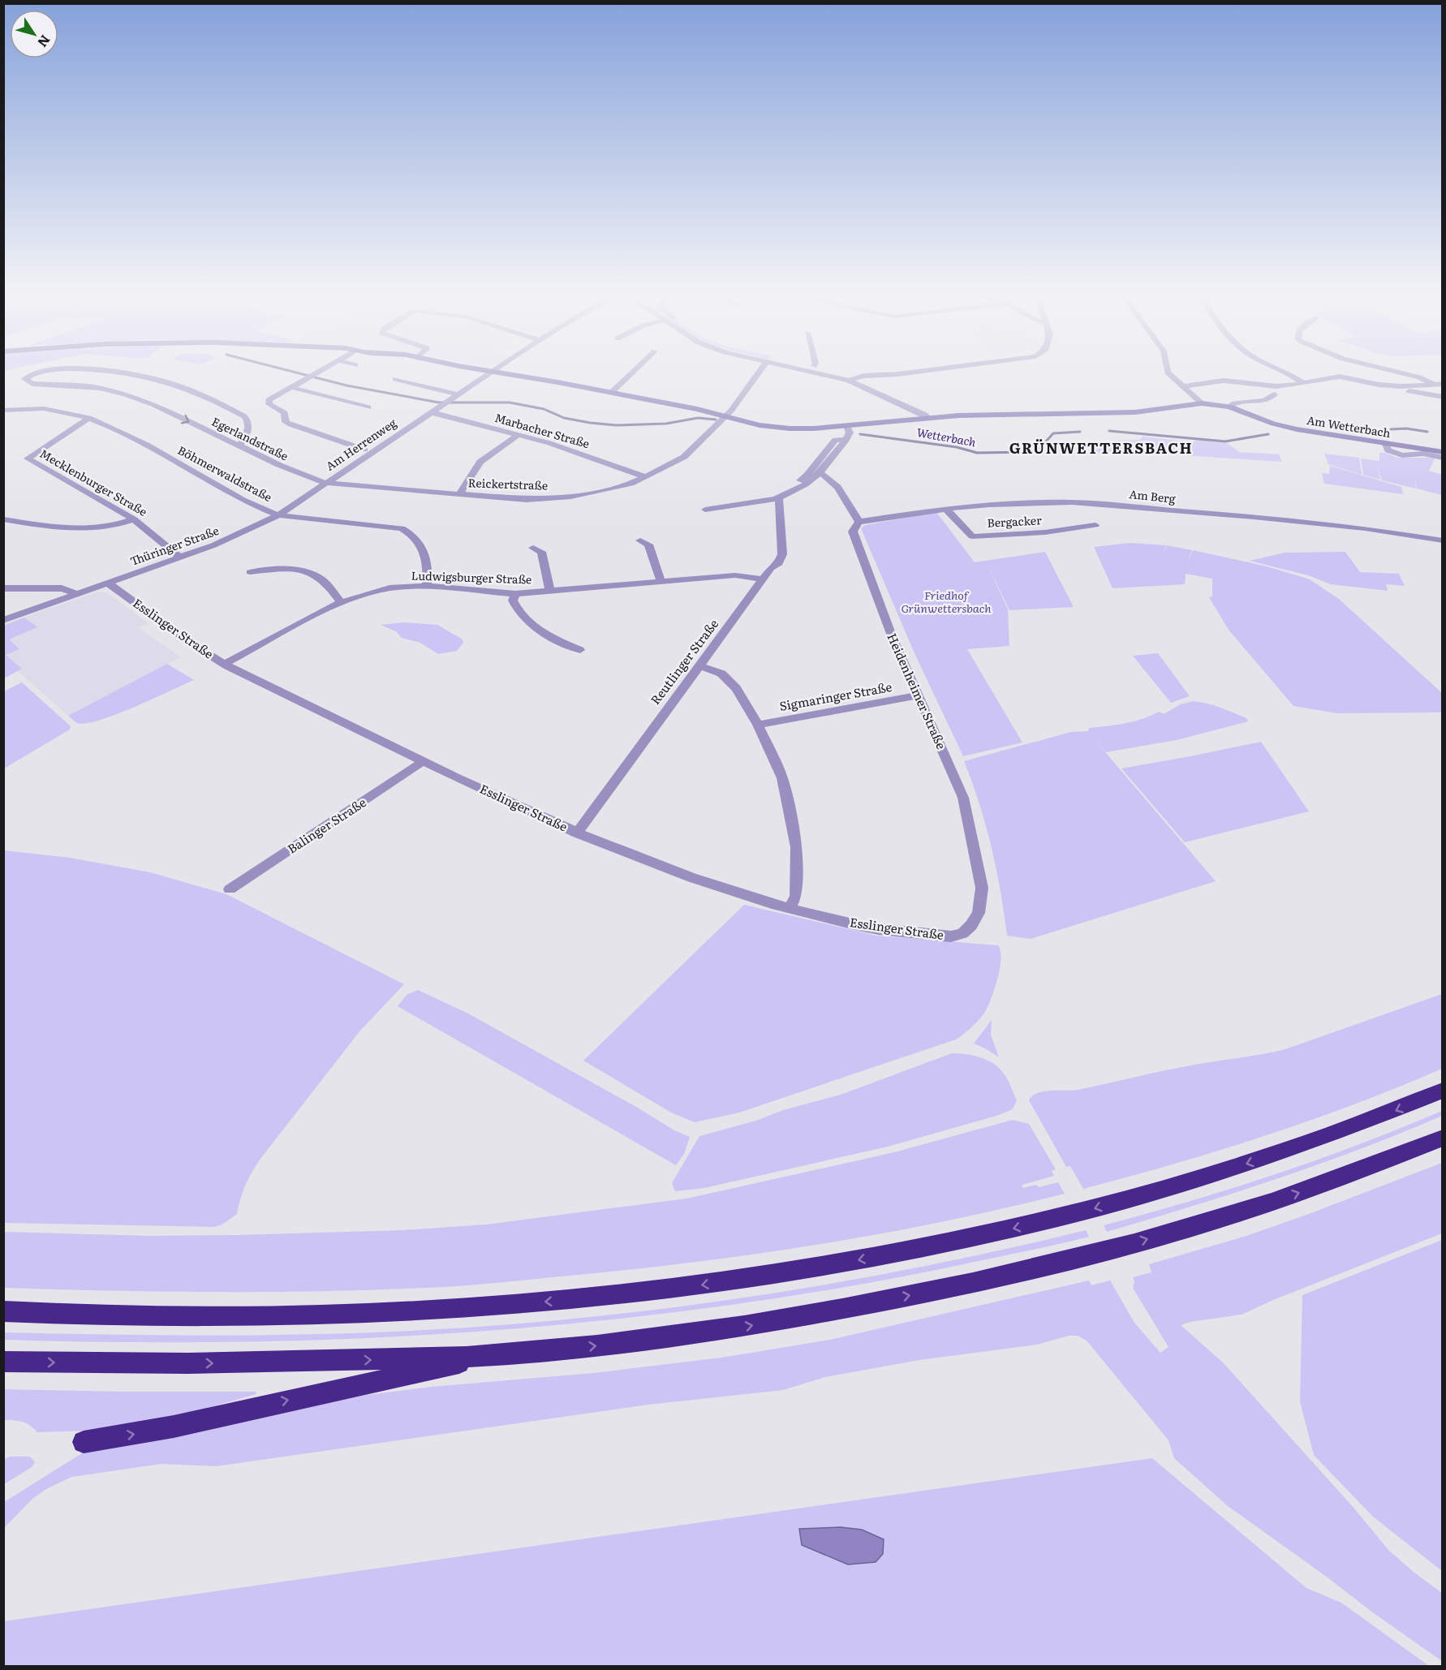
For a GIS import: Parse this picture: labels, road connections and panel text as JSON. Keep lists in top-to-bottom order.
{
  "streets": {
    "main road": ["Am Wetterbach"],
    "street": [
      "Marbacher Straße",
      "Egerlandstraße",
      "Am Herrenweg",
      "Böhmerwaldstraße",
      "Mecklenburger Straße",
      "Reickertstraße",
      "Am Berg",
      "Bergacker",
      "Thüringer Straße",
      "Ludwigsburger Straße",
      "Esslinger Straße",
      "Reutlinger Straße",
      "Heidenheimer Straße",
      "Sigmaringer Straße",
      "Balinger Straße"
    ]
  },
  "crossings": [
    ["Am Wetterbach", "Am Herrenweg"],
    ["Am Wetterbach", "Reickertstraße"],
    ["Marbacher Straße", "Am Herrenweg"],
    ["Marbacher Straße", "Reickertstraße"],
    ["Egerlandstraße", "Am Herrenweg"],
    ["Egerlandstraße", "Reickertstraße"],
    ["Am Herrenweg", "Böhmerwaldstraße"],
    ["Am Herrenweg", "Reickertstraße"],
    ["Am Herrenweg", "Thüringer Straße"],
    ["Böhmerwaldstraße", "Mecklenburger Straße"],
    ["Böhmerwaldstraße", "Thüringer Straße"],
    ["Böhmerwaldstraße", "Ludwigsburger Straße"],
    ["Mecklenburger Straße", "Thüringer Straße"],
    ["Am Berg", "Bergacker"],
    ["Am Berg", "Heidenheimer Straße"],
    ["Thüringer Straße", "Esslinger Straße"],
    ["Ludwigsburger Straße", "Esslinger Straße"],
    ["Ludwigsburger Straße", "Reutlinger Straße"],
    ["Esslinger Straße", "Reutlinger Straße"],
    ["Esslinger Straße", "Heidenheimer Straße"],
    ["Esslinger Straße", "Balinger Straße"],
    ["Heidenheimer Straße", "Sigmaringer Straße"]
  ],
  "districts": ["GRÜNWETTERSBACH"],
  "water": ["Wetterbach"],
  "parks": ["Friedhof Grünwettersbach"],
  "north": "bottom right"
}
